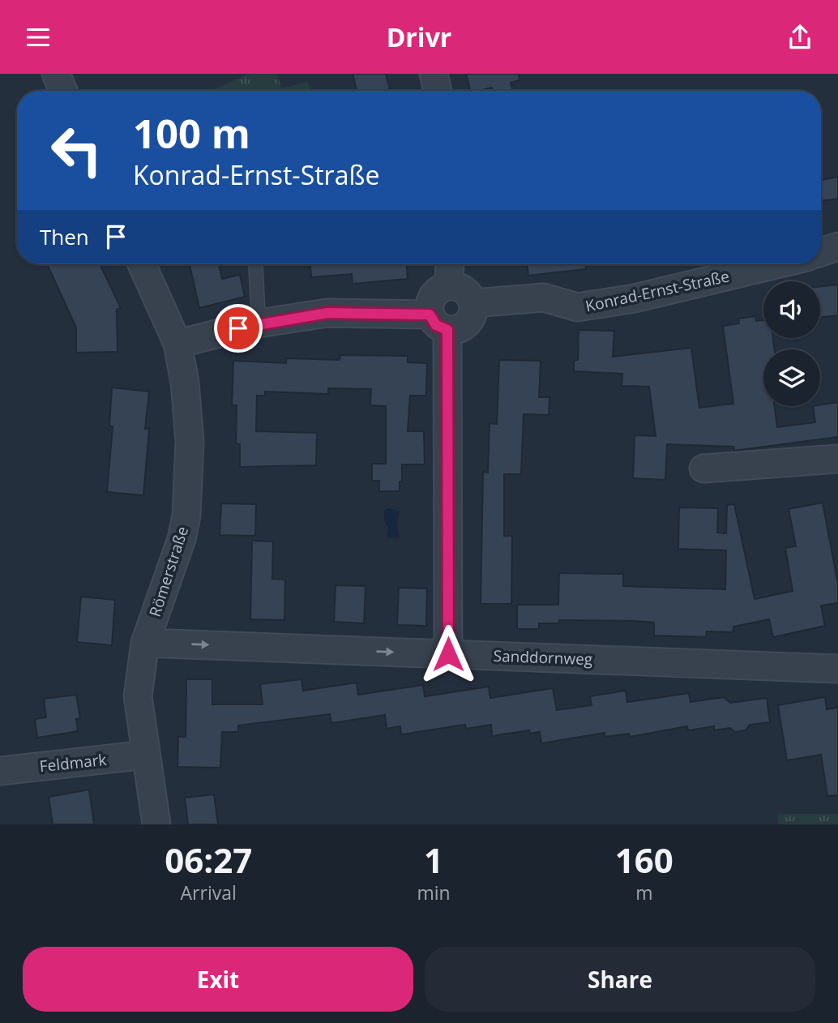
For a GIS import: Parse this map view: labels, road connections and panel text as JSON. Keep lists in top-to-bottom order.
{
  "streets": {
    "street": [
      "Konrad-Ernst-Straße",
      "Römerstraße",
      "Sanddornweg",
      "Feldmark"
    ]
  },
  "crossings": [
    ["Römerstraße", "Sanddornweg"],
    ["Römerstraße", "Feldmark"]
  ],
  "one_way": ["Sanddornweg"],
  "page": {
    "header": "Drivr",
    "turn": ["100 m", "Konrad-Ernst-Straße"],
    "then": "Then",
    "eta": [
      "06:27",
      "Arrival",
      "1",
      "min",
      "160",
      "m"
    ],
    "buttons": ["Exit", "Share"]
  }
}
